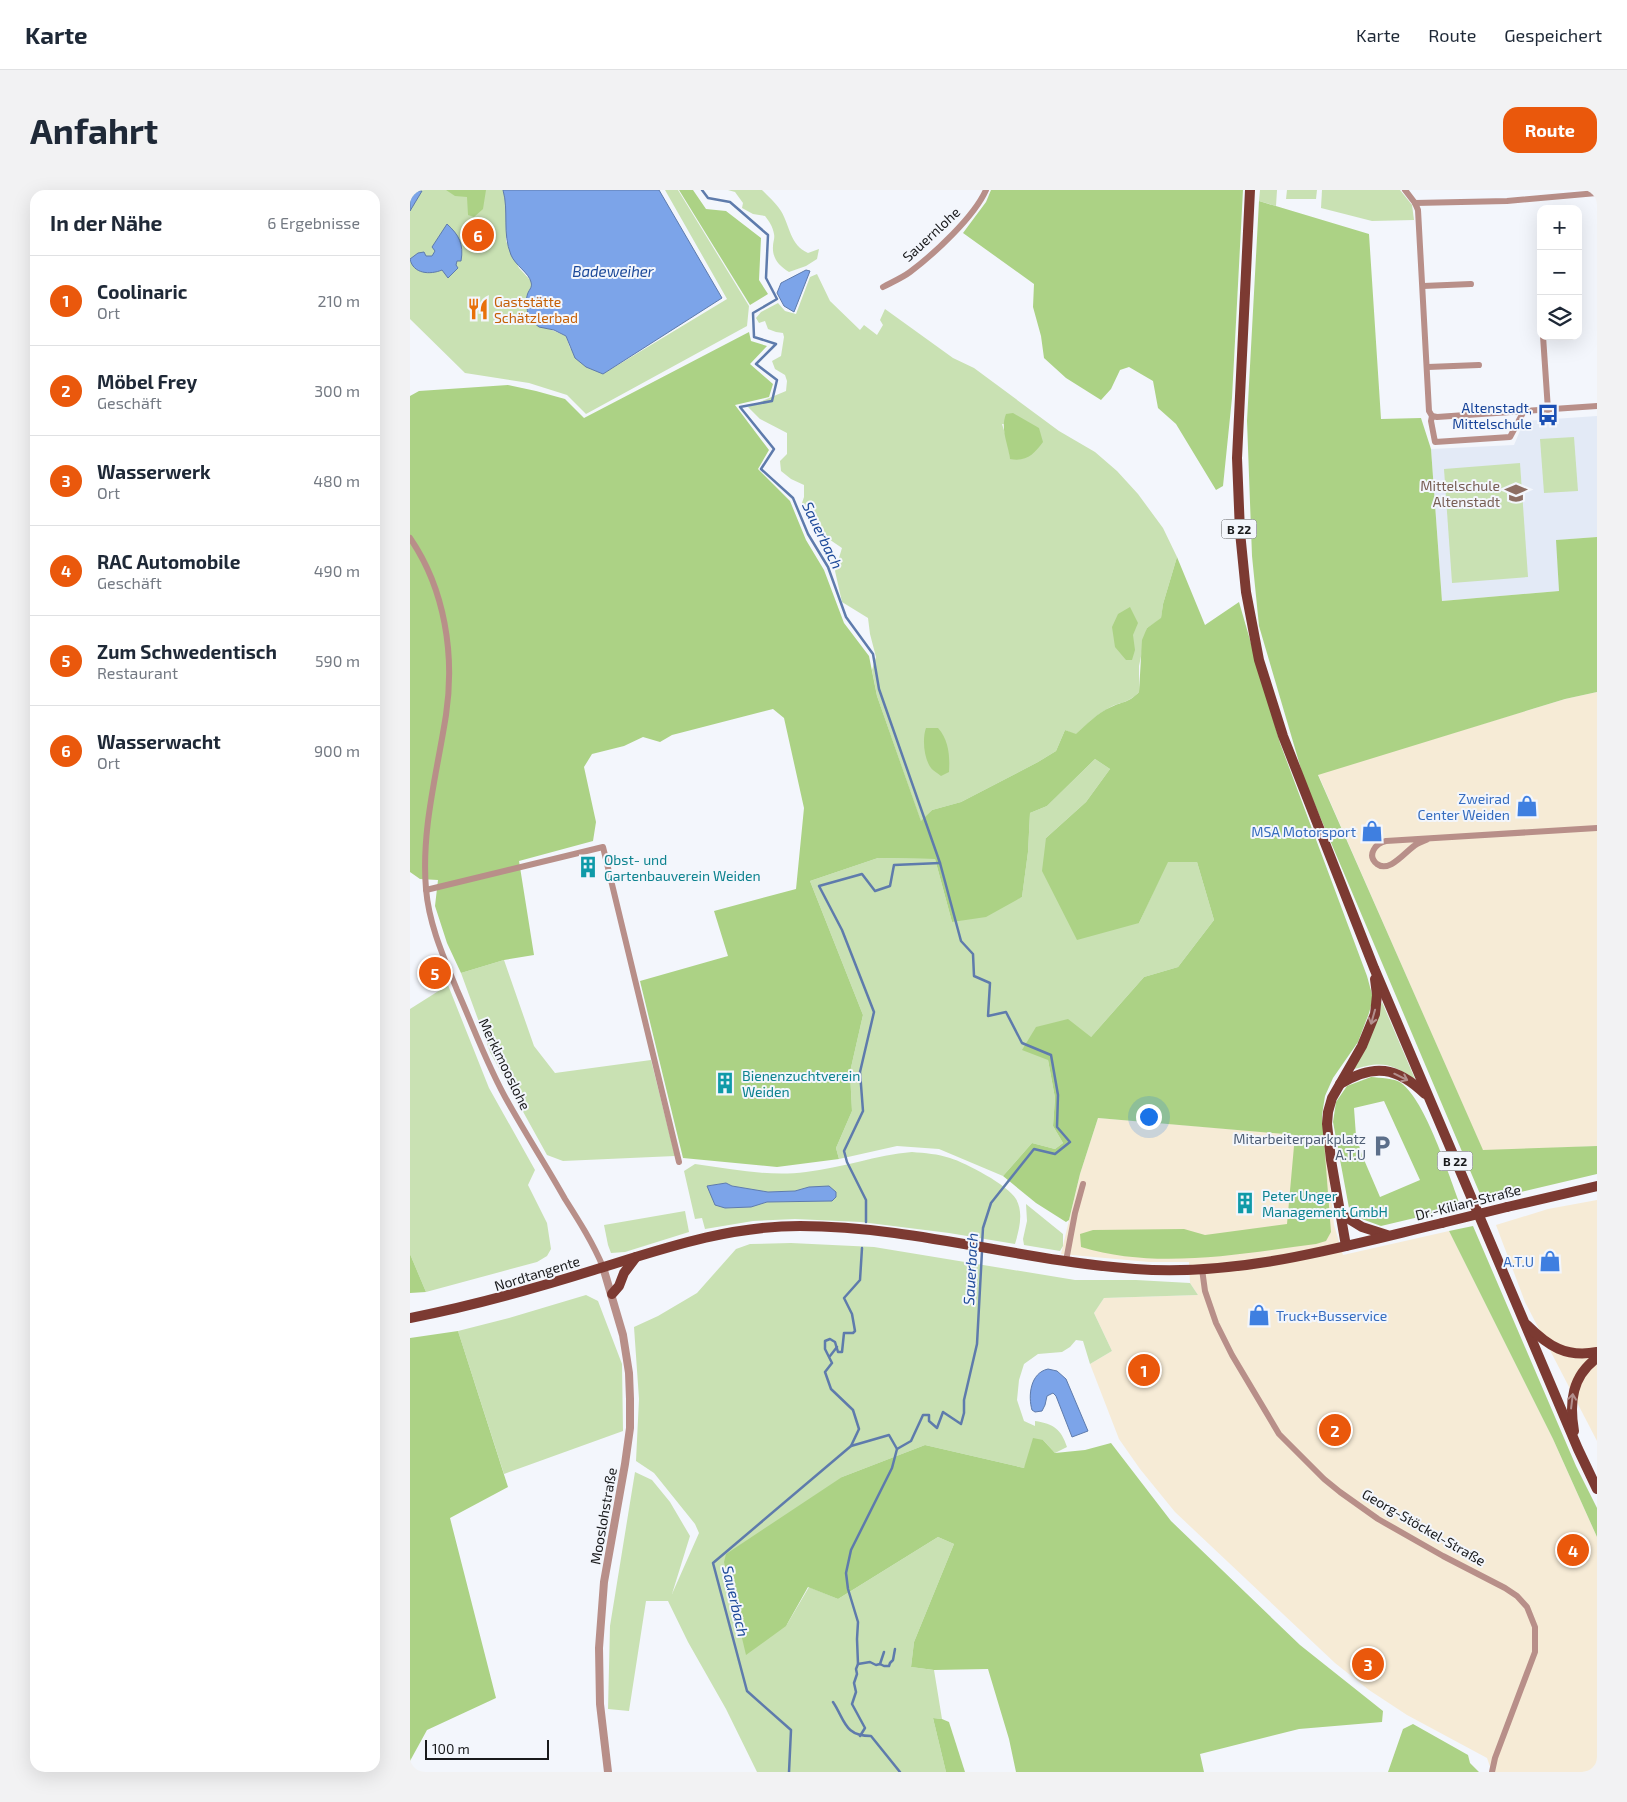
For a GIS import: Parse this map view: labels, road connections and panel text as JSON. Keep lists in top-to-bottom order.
{
  "streets": {
    "main road": ["B 22", "Dr.-Kilian-Straße", "Nordtangente"],
    "street": [
      "Sauernlohe",
      "Merklmooslohe",
      "Mooslohstraße",
      "Georg-Stöckel-Straße"
    ]
  },
  "crossings": [
    ["Merklmooslohe", "Nordtangente"],
    ["Merklmooslohe", "Mooslohstraße"],
    ["Dr.-Kilian-Straße", "Nordtangente"],
    ["Dr.-Kilian-Straße", "Georg-Stöckel-Straße"],
    ["Nordtangente", "Mooslohstraße"]
  ],
  "water": ["Badeweiher", "Sauerbach"],
  "places": {
    "restaurant": ["Gaststätte Schätzlerbad"],
    "bus stop": ["Altenstadt, Mittelschule"],
    "school or university": ["Mittelschule Altenstadt"],
    "shop": [
      "Zweirad Center Weiden",
      "MSA Motorsport",
      "A.T.U",
      "Truck+Busservice"
    ],
    "building": ["Obst- und Gartenbauverein Weiden", "Bienenzuchtverein Weiden", "Peter Unger Management GmbH"],
    "parking": ["Mitarbeiterparkplatz A.T.U"]
  },
  "scale_bar": "100 m",
  "page": {
    "header": "Karte",
    "nav": ["Karte", "Route", "Gespeichert"],
    "buttons": "Route",
    "title": "Anfahrt",
    "heading": ["In der Nähe", "6 Ergebnisse"],
    "map_buttons": ["+", "−"],
    "pins": [
      "6",
      "5",
      "1",
      "2",
      "4",
      "3"
    ],
    "list": [
      {
        "mark": "1",
        "name": "Coolinaric",
        "note": "Ort",
        "value": "210 m"
      },
      {
        "mark": "2",
        "name": "Möbel Frey",
        "note": "Geschäft",
        "value": "300 m"
      },
      {
        "mark": "3",
        "name": "Wasserwerk",
        "note": "Ort",
        "value": "480 m"
      },
      {
        "mark": "4",
        "name": "RAC Automobile",
        "note": "Geschäft",
        "value": "490 m"
      },
      {
        "mark": "5",
        "name": "Zum Schwedentisch",
        "note": "Restaurant",
        "value": "590 m"
      },
      {
        "mark": "6",
        "name": "Wasserwacht",
        "note": "Ort",
        "value": "900 m"
      }
    ],
    "scale": "100 m"
  }
}
